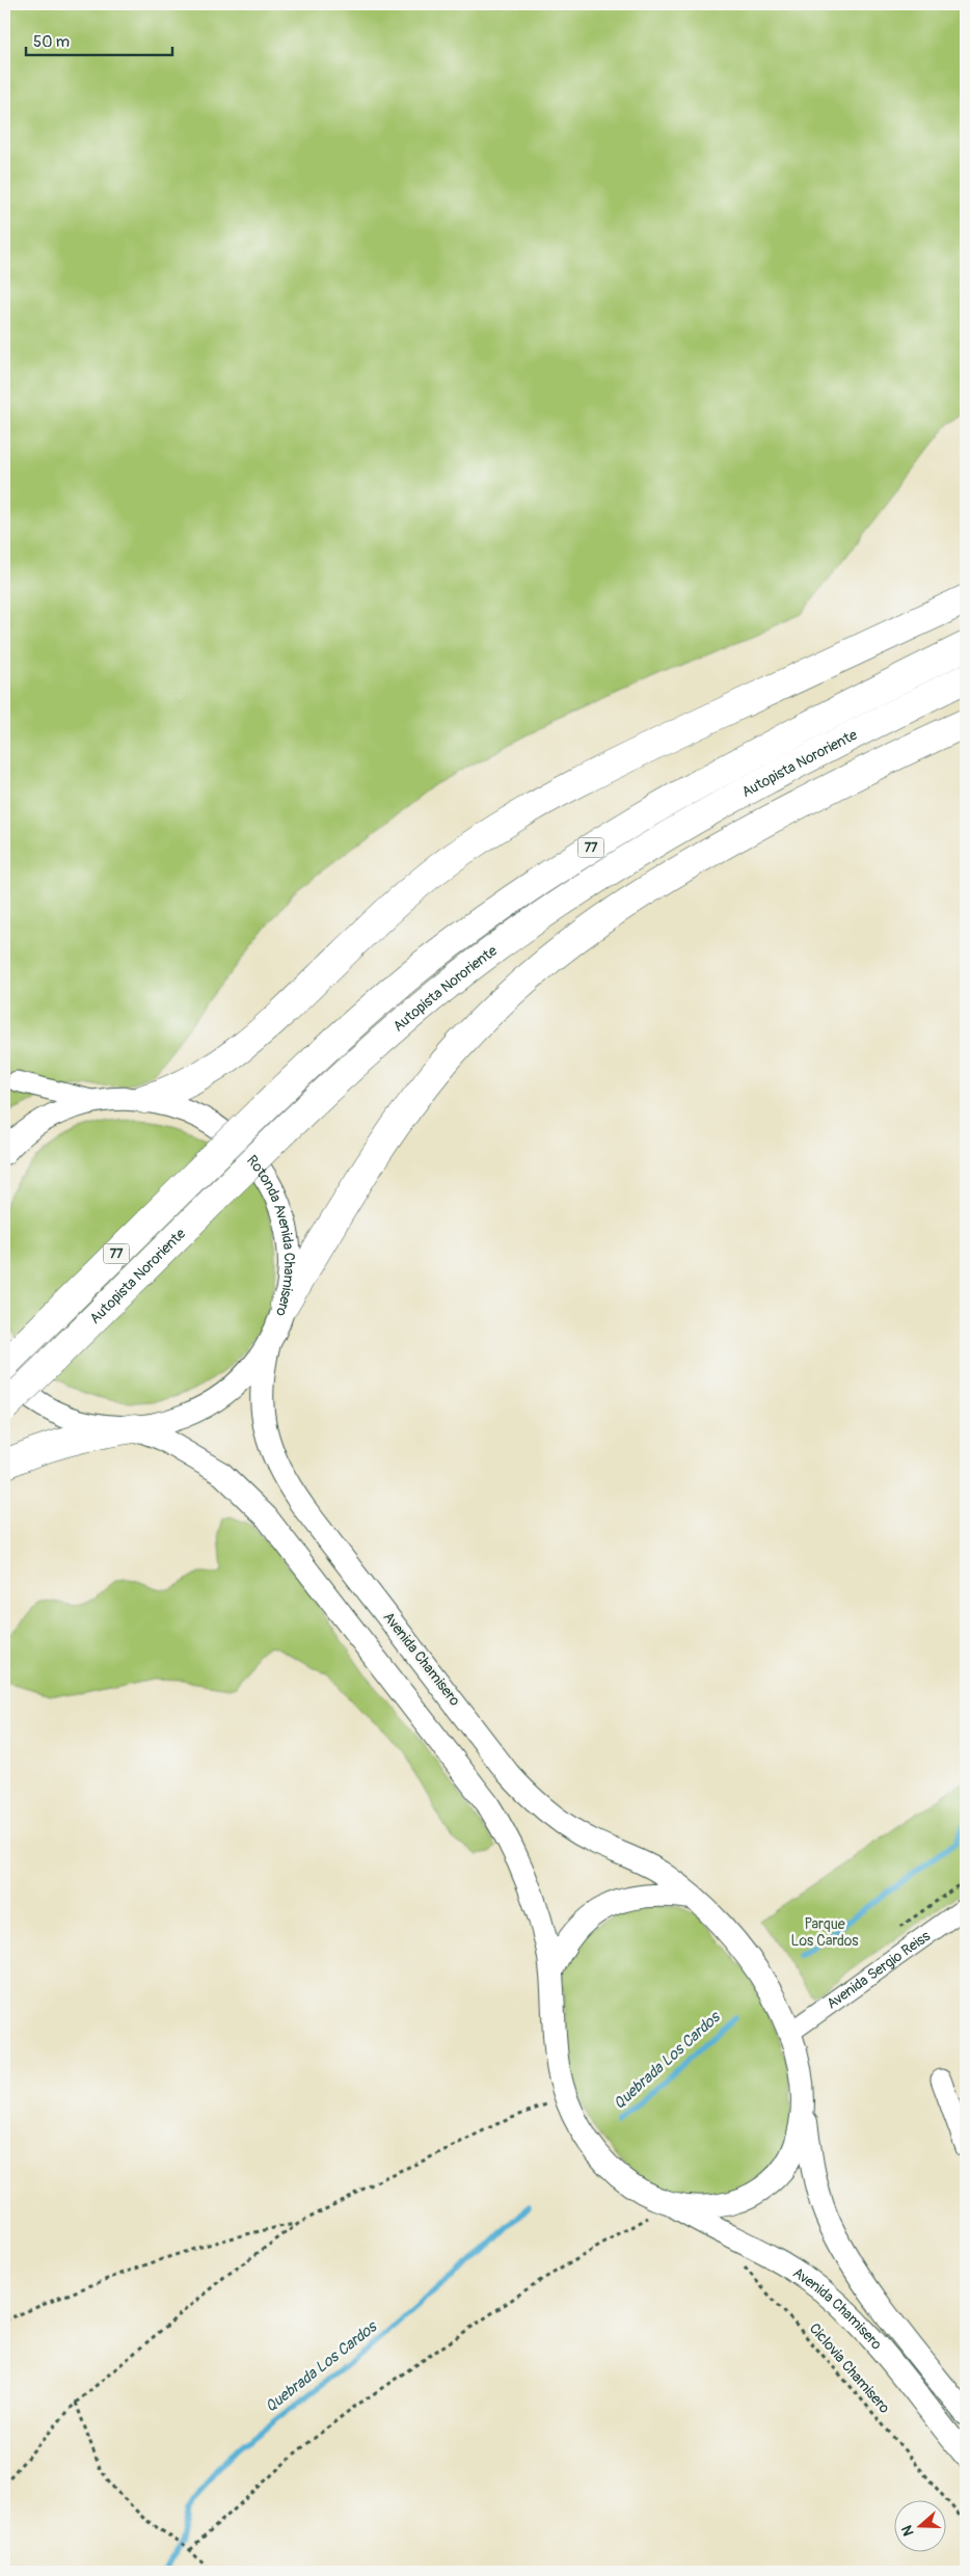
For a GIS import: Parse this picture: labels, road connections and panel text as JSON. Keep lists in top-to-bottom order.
{
  "streets": {
    "highway": ["Autopista Nororiente", "77"],
    "street": ["Rotonda Avenida Chamisero", "Avenida Chamisero", "Avenida Sergio Reiss"],
    "path": ["Ciclovia Chamisero"]
  },
  "crossings": [
    ["Rotonda Avenida Chamisero", "Avenida Chamisero"],
    ["Avenida Chamisero", "Avenida Sergio Reiss"]
  ],
  "water": ["Quebrada Los Cardos"],
  "parks": ["Parque Los Cardos"],
  "scale_bar": "50 m",
  "north": "left"
}
